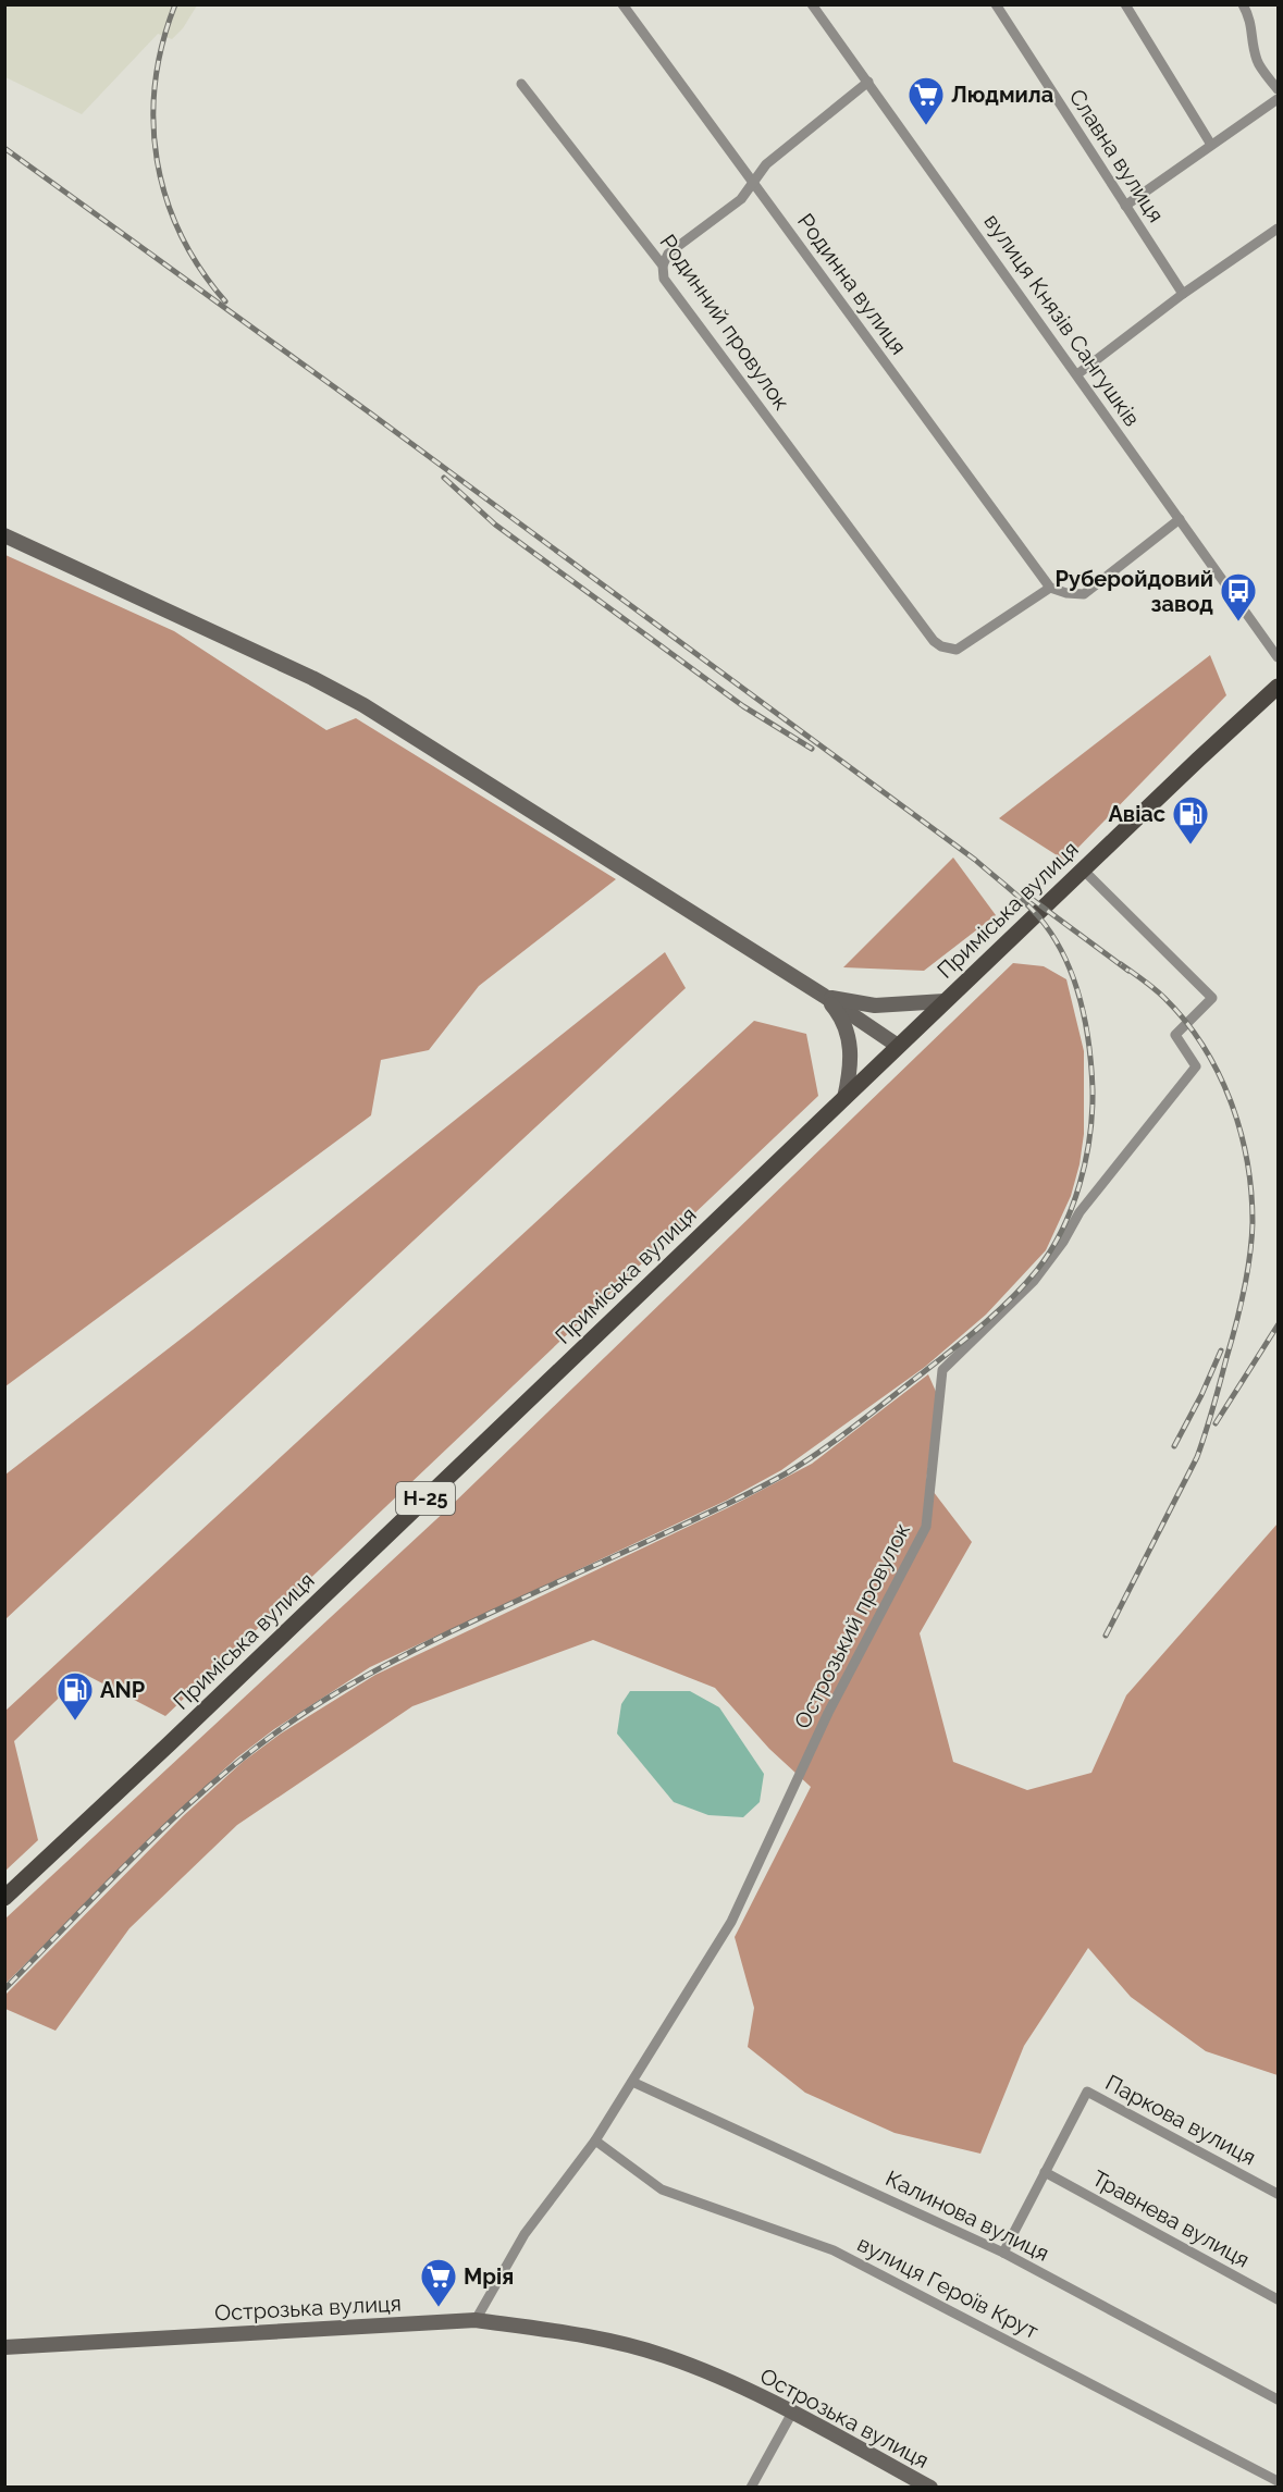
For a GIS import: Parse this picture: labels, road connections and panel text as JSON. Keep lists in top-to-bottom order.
{
  "streets": {
    "main road": ["Приміська вулиця", "Н-25", "Острозька вулиця"],
    "street": [
      "Славна вулиця",
      "Родинна вулиця",
      "вулиця Князів Сангушків",
      "Родинний провулок",
      "Острозький провулок",
      "Паркова вулиця",
      "Калинова вулиця",
      "Травнева вулиця",
      "вулиця Героїв Крут"
    ]
  },
  "crossings": [
    ["Родинна вулиця", "Родинний провулок"],
    ["Приміська вулиця", "Острозький провулок"],
    ["Острозький провулок", "Калинова вулиця"],
    ["Острозький провулок", "вулиця Героїв Крут"],
    ["Острозький провулок", "Острозька вулиця"],
    ["Паркова вулиця", "Калинова вулиця"],
    ["Паркова вулиця", "Травнева вулиця"]
  ],
  "places": {
    "supermarket": ["Людмила", "Мрія"],
    "bus stop": ["Руберойдовий завод"],
    "fuel station": ["Авіас", "ANP"]
  }
}
